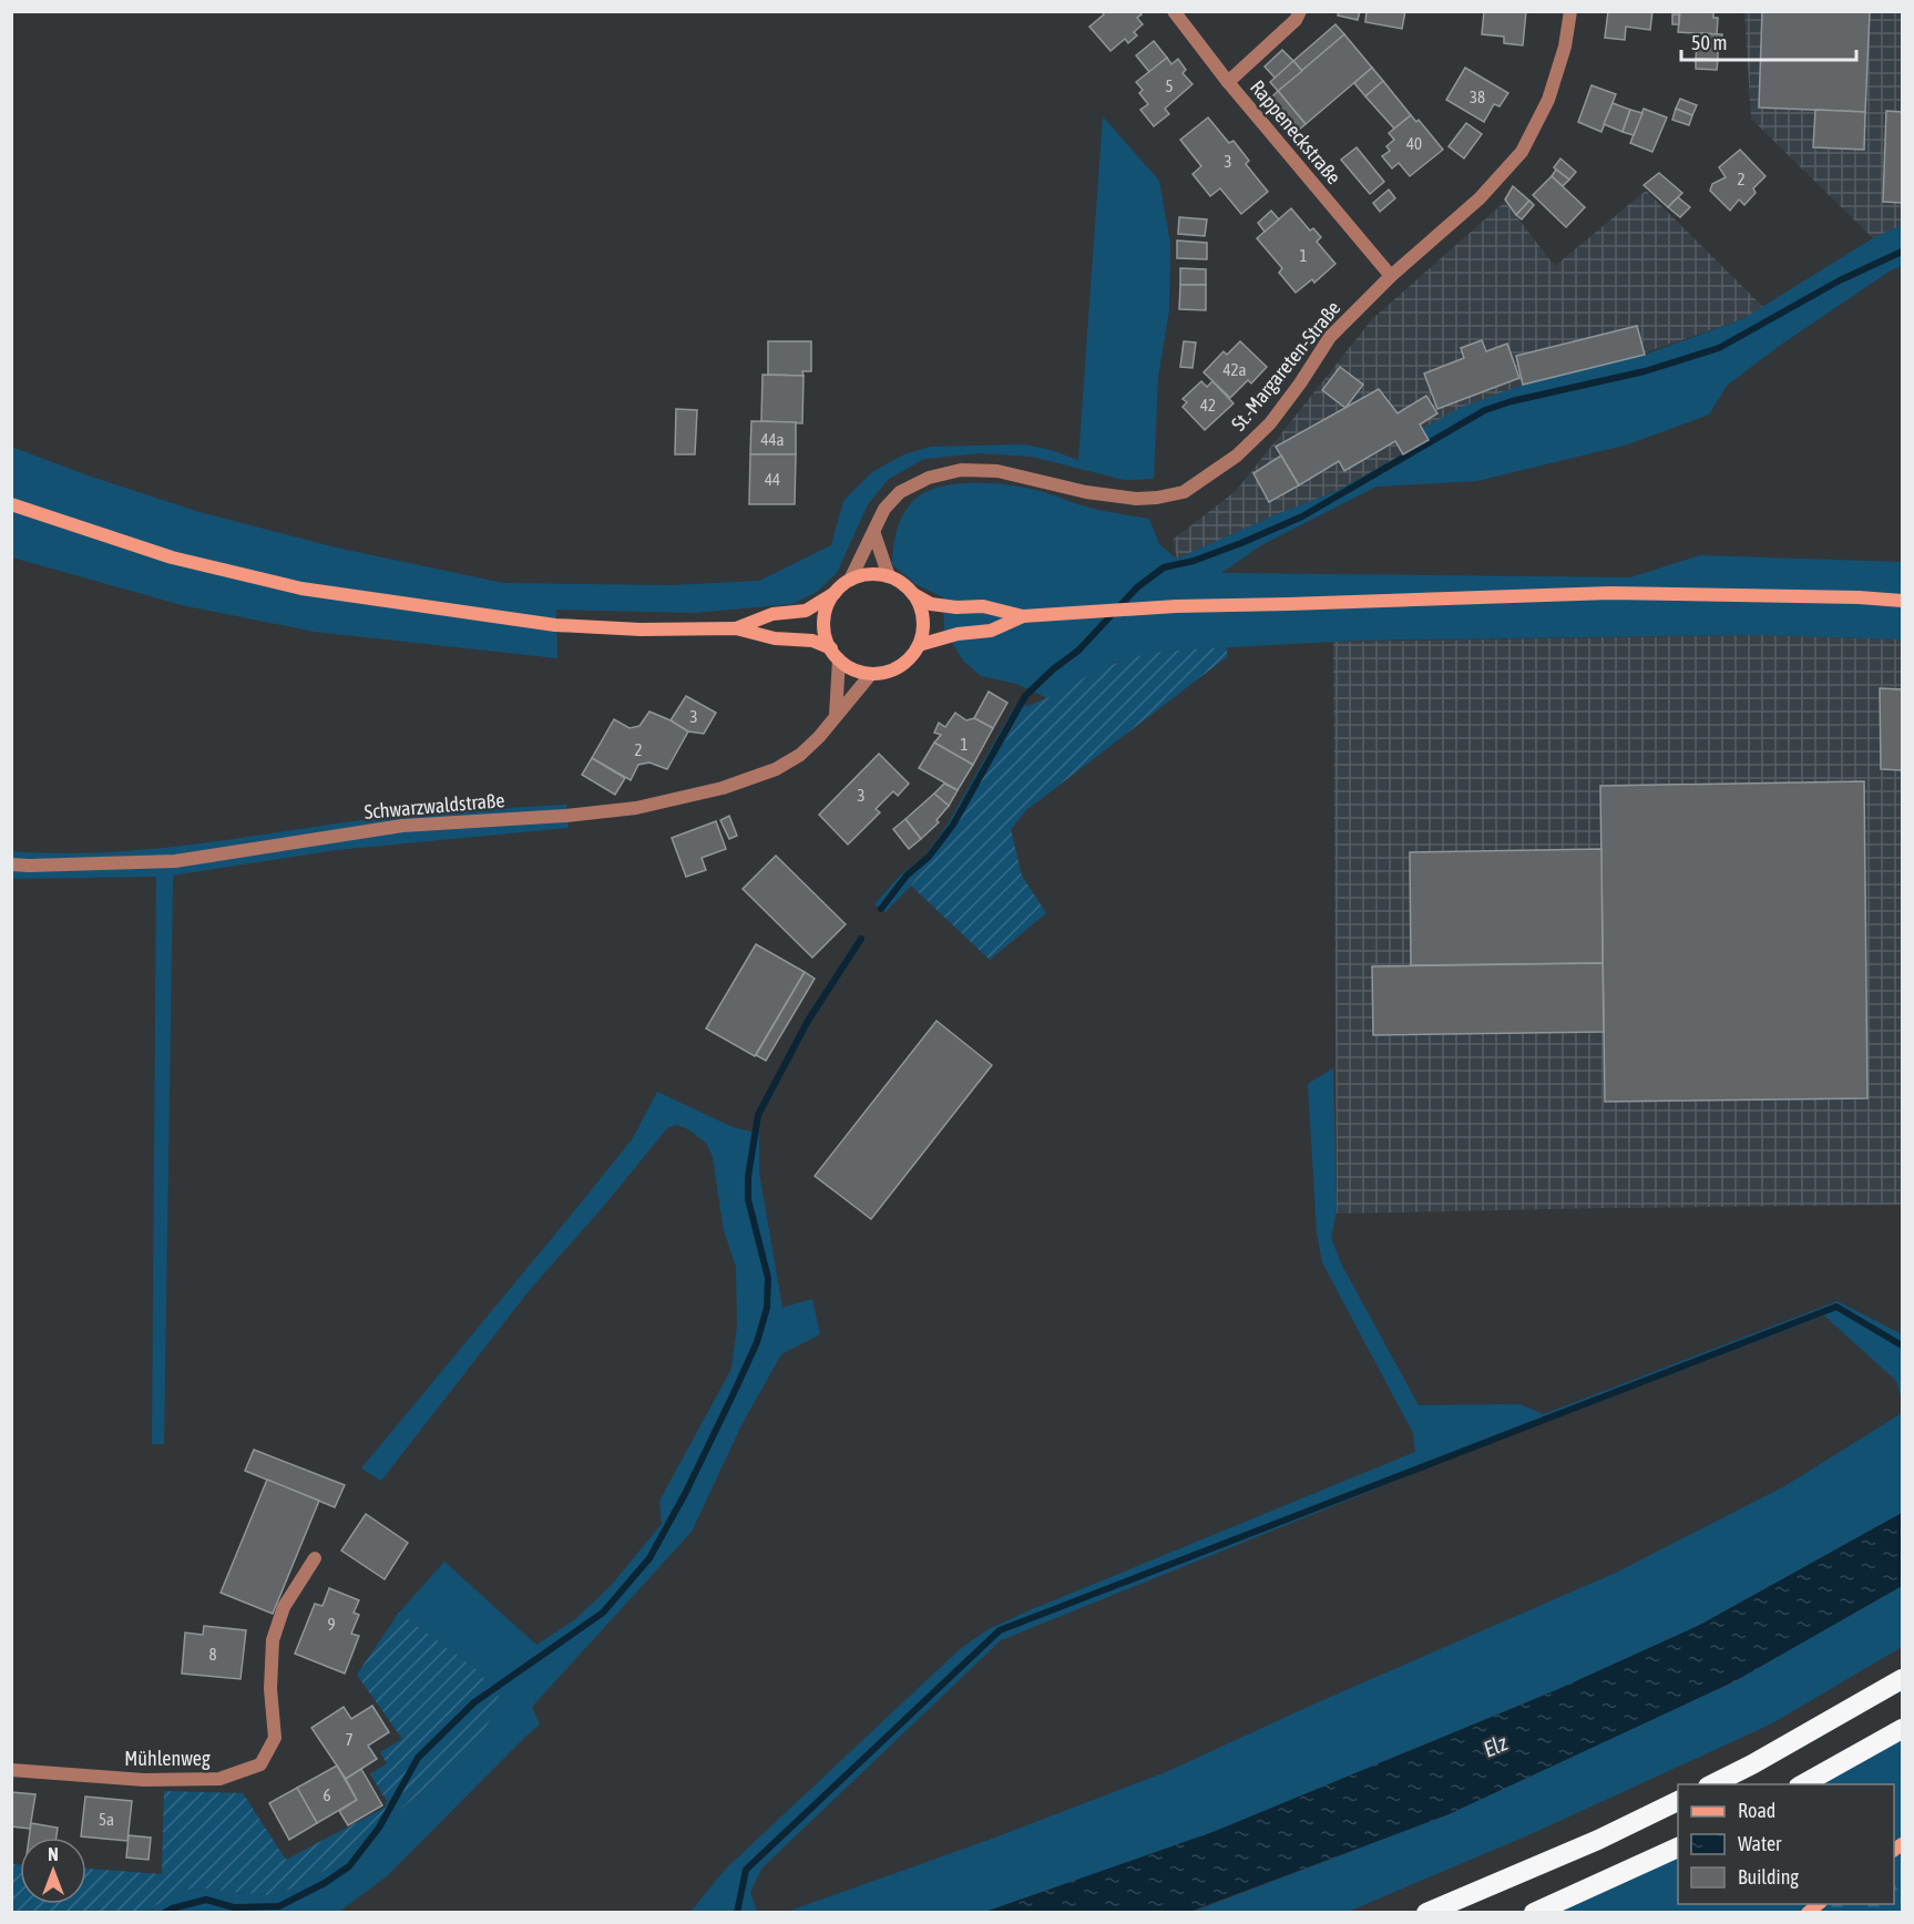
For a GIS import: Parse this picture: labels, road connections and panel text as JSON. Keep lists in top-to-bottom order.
{
  "streets": {
    "street": [
      "Rappeneckstraße",
      "St.-Margareten-Straße",
      "Schwarzwaldstraße",
      "Mühlenweg"
    ]
  },
  "crossings": [
    ["Rappeneckstraße", "St.-Margareten-Straße"],
    ["St.-Margareten-Straße", "Schwarzwaldstraße"]
  ],
  "water": ["Elz"],
  "house_numbers": [
    "5",
    "38",
    "40",
    "3",
    "2",
    "1",
    "42a",
    "42",
    "44a",
    "44",
    "3",
    "1",
    "2",
    "3",
    "9",
    "8",
    "7",
    "6",
    "5a"
  ],
  "legend": ["Road", "Water", "Building"],
  "scale_bar": "50 m",
  "north": "top"
}
